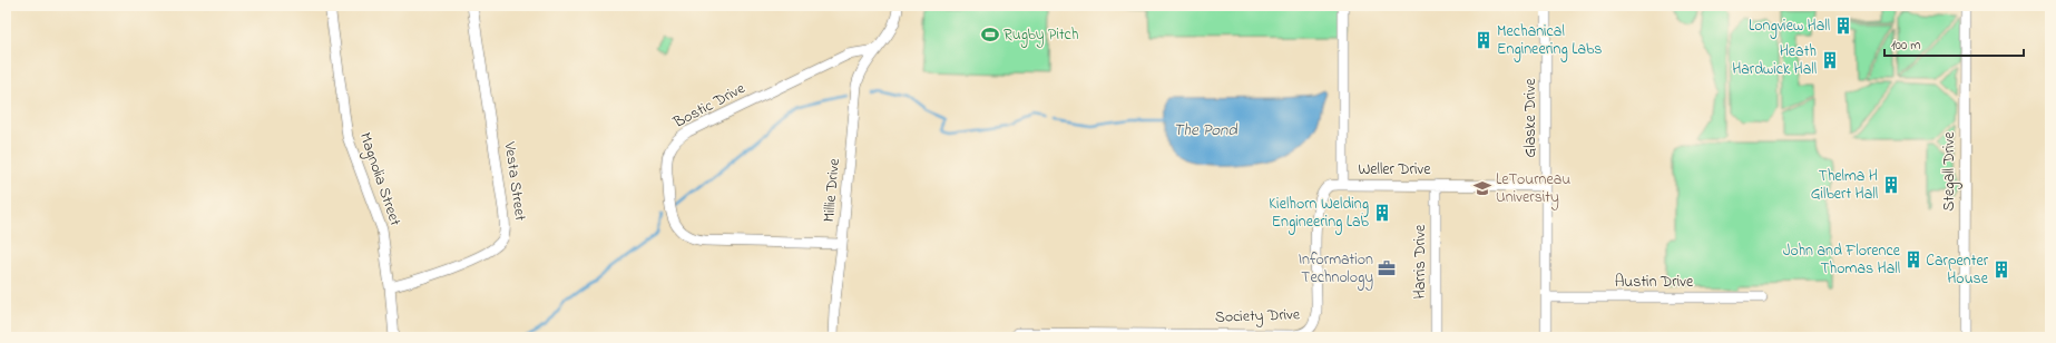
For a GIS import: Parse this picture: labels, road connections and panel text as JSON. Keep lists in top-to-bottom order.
{
  "streets": {
    "street": [
      "Bostic Drive",
      "Glaske Drive",
      "Weller Drive",
      "Stegall Drive",
      "Magnolia Street",
      "Vesta Street",
      "Millie Drive",
      "Harris Drive",
      "Austin Drive",
      "Society Drive"
    ]
  },
  "crossings": [
    ["Bostic Drive", "Millie Drive"],
    ["Glaske Drive", "Weller Drive"],
    ["Glaske Drive", "Austin Drive"],
    ["Weller Drive", "Harris Drive"],
    ["Weller Drive", "Society Drive"],
    ["Magnolia Street", "Vesta Street"]
  ],
  "water": ["The Pond"],
  "places": {
    "building": [
      "Longview Hall",
      "Mechanical Engineering Labs",
      "Heath Hardwick Hall",
      "Thelma H Gilbert Hall",
      "Kielhorn Welding Engineering Lab",
      "John and Florence Thomas Hall",
      "Carpenter House"
    ],
    "sports": ["Rugby Pitch"],
    "school or university": ["LeTourneau University"],
    "office": ["Information Technology"]
  },
  "scale_bar": "100 m"
}
